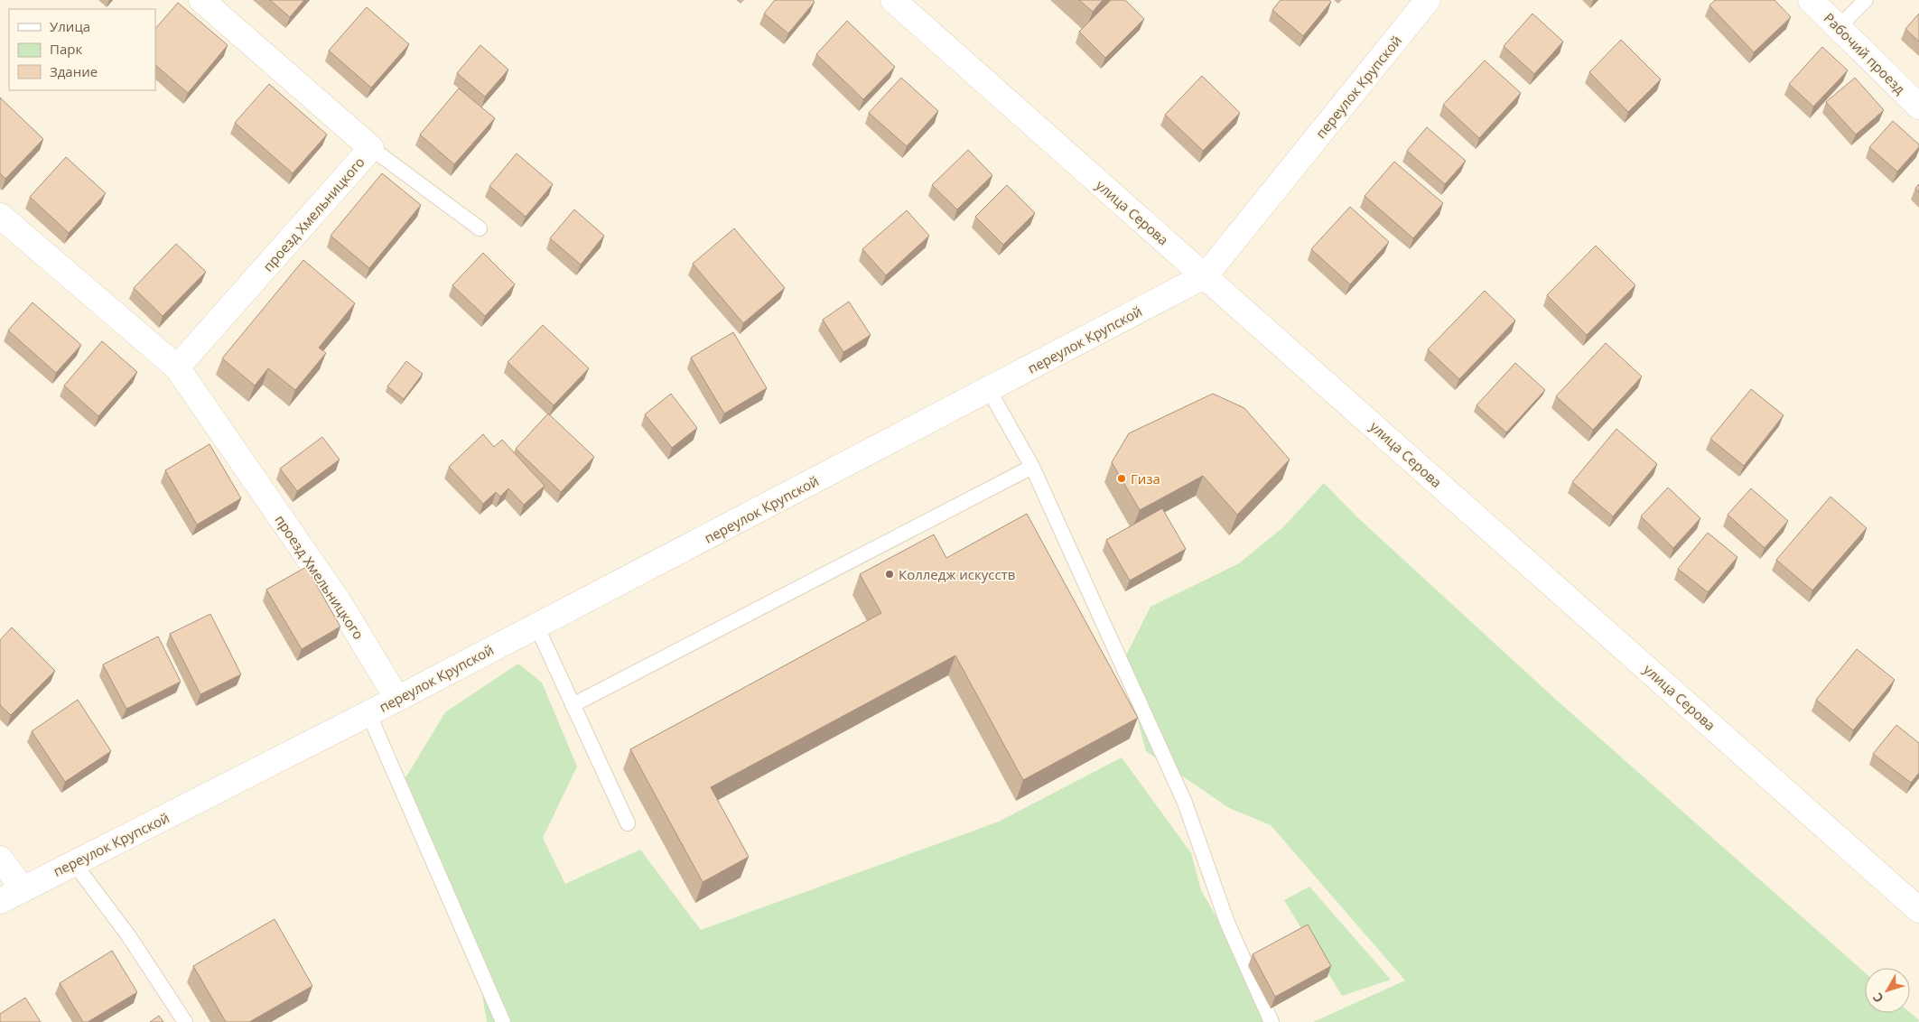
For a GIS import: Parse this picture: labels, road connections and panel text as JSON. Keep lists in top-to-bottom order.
{
  "streets": {
    "street": [
      "Рабочий проезд",
      "переулок Крупской",
      "улица Серова",
      "проезд Хмельницкого"
    ]
  },
  "crossings": [
    ["переулок Крупской", "улица Серова"],
    ["переулок Крупской", "проезд Хмельницкого"]
  ],
  "places": ["Гиза", "Колледж искусств"],
  "legend": ["Улица", "Парк", "Здание"],
  "north": "bottom left"
}
